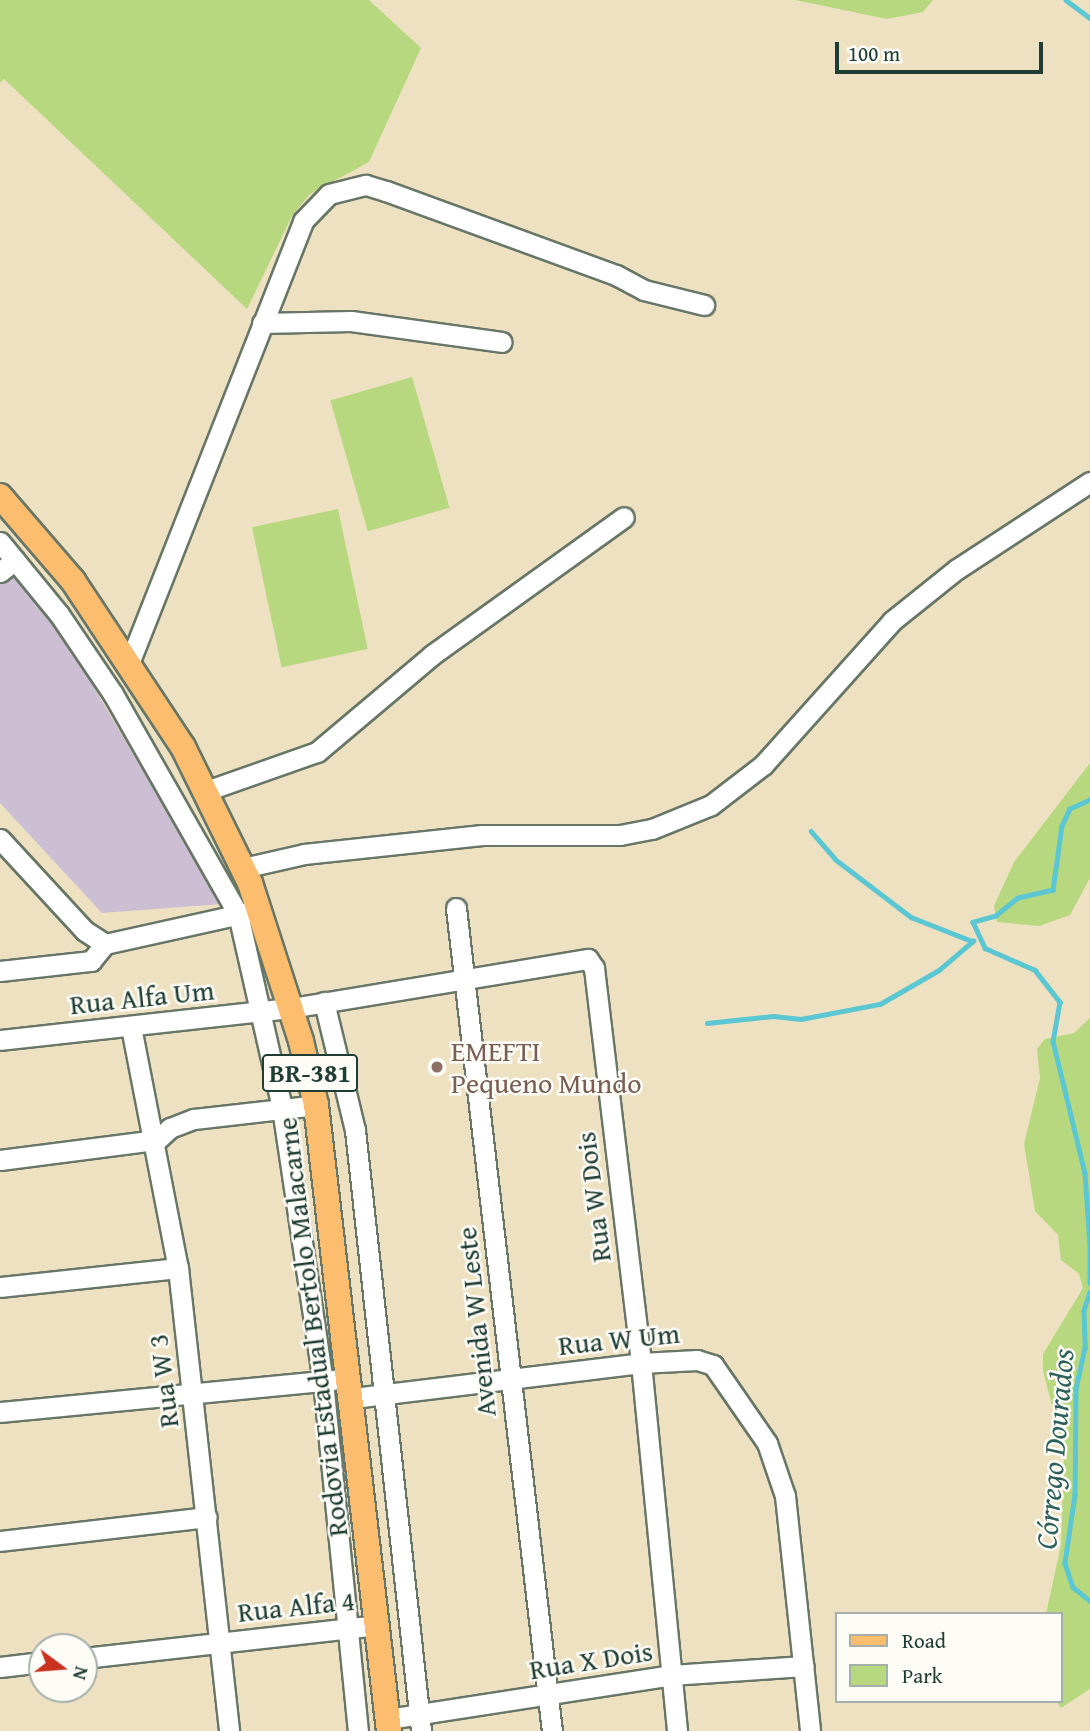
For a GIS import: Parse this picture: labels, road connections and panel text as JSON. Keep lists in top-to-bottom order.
{
  "streets": {
    "main road": ["BR-381", "Rodovia Estadual Bertolo Malacarne"],
    "street": [
      "Rua Alfa Um",
      "Rua W Dois",
      "Avenida W Leste",
      "Rua W Um",
      "Rua W 3",
      "Rua Alfa 4",
      "Rua X Dois"
    ]
  },
  "crossings": [
    ["Rua Alfa Um", "Rua W Dois"],
    ["Rua Alfa Um", "Rodovia Estadual Bertolo Malacarne"],
    ["Rua Alfa Um", "Rua W 3"],
    ["Rua W Dois", "Avenida W Leste"],
    ["Rua W Dois", "Rodovia Estadual Bertolo Malacarne"],
    ["Rua W Dois", "Rua W Um"],
    ["Rua W Dois", "Rua X Dois"],
    ["Avenida W Leste", "Rua W Um"],
    ["Avenida W Leste", "Rua X Dois"],
    ["Rodovia Estadual Bertolo Malacarne", "Rua W Um"],
    ["Rodovia Estadual Bertolo Malacarne", "Rua Alfa 4"],
    ["Rodovia Estadual Bertolo Malacarne", "Rua X Dois"],
    ["Rua W Um", "Rua W 3"],
    ["Rua W Um", "Rua X Dois"],
    ["Rua W 3", "Rua Alfa 4"]
  ],
  "water": ["Córrego Dourados"],
  "places": ["EMEFTI Pequeno Mundo"],
  "legend": ["Road", "Park"],
  "scale_bar": "100 m",
  "north": "right"
}
